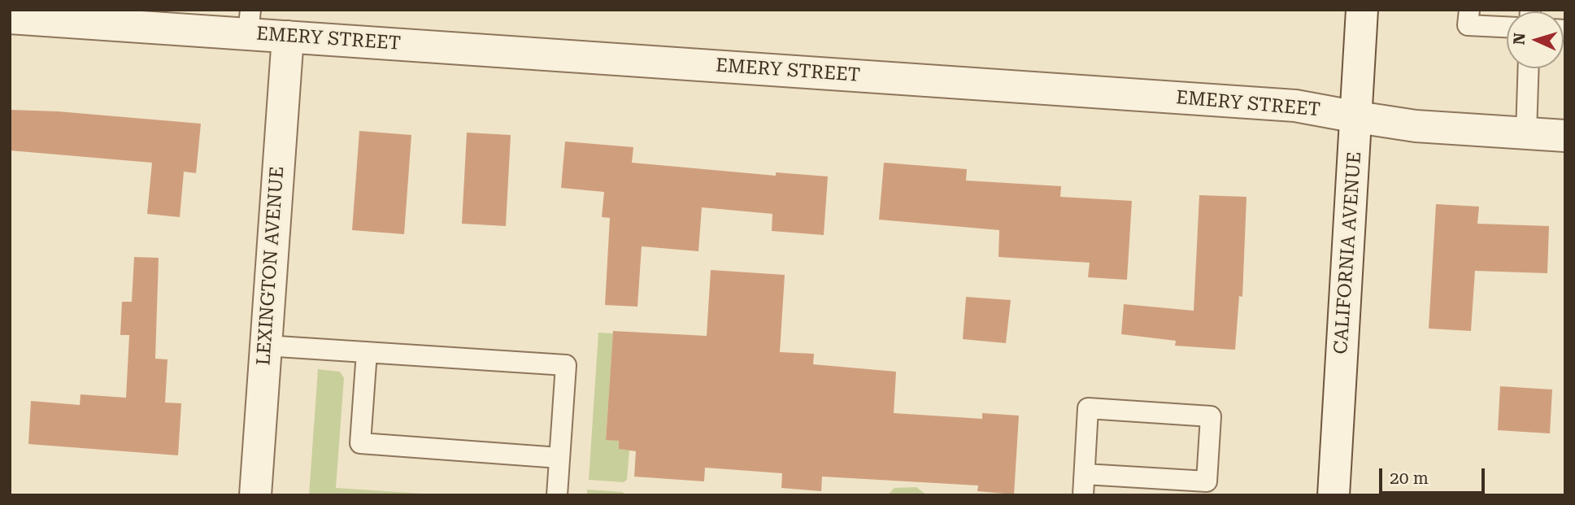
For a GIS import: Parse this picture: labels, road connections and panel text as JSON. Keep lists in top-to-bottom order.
{
  "streets": {
    "street": ["EMERY STREET", "CALIFORNIA AVENUE", "LEXINGTON AVENUE"]
  },
  "crossings": [
    ["EMERY STREET", "CALIFORNIA AVENUE"],
    ["EMERY STREET", "LEXINGTON AVENUE"]
  ],
  "scale_bar": "20 m",
  "north": "left"
}
